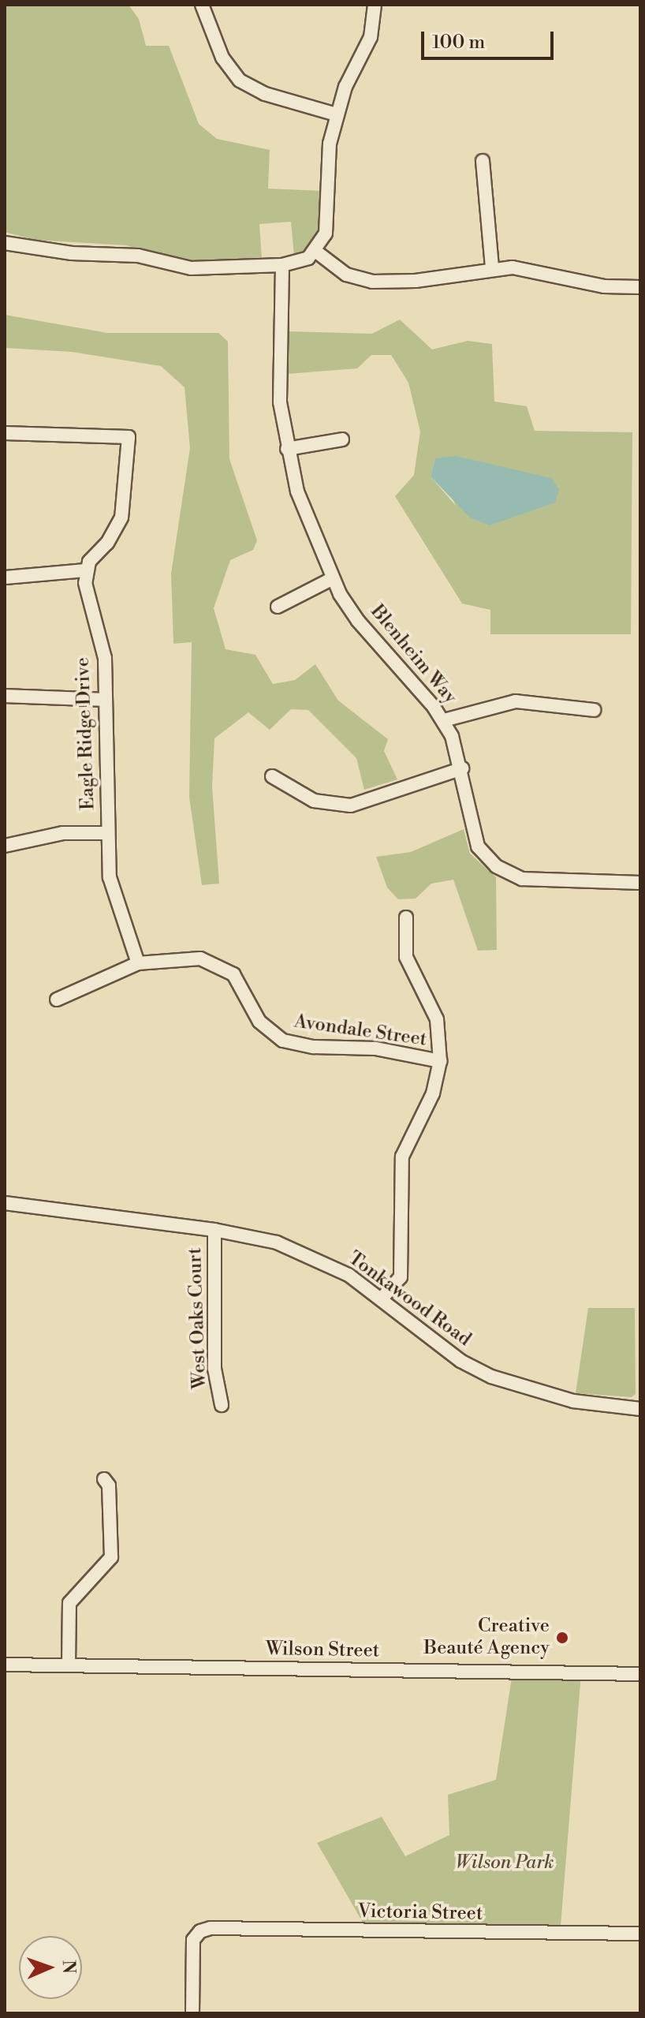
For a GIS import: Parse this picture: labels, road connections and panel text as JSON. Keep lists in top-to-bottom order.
{
  "streets": {
    "street": [
      "Blenheim Way",
      "Eagle Ridge Drive",
      "Avondale Street",
      "Tonkawood Road",
      "West Oaks Court",
      "Wilson Street",
      "Victoria Street"
    ]
  },
  "crossings": [
    ["Eagle Ridge Drive", "Avondale Street"],
    ["Tonkawood Road", "West Oaks Court"]
  ],
  "parks": ["Wilson Park"],
  "places": ["Creative Beauté Agency"],
  "scale_bar": "100 m",
  "north": "right"
}
